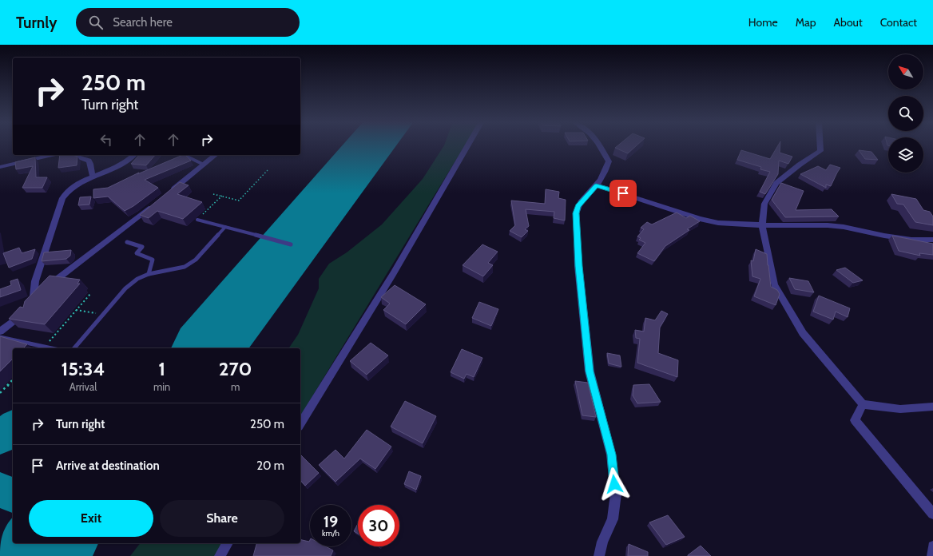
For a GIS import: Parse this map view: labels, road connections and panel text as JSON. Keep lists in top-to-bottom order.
{
  "north": "top left",
  "page": {
    "header": "Turnly",
    "search": "Search here",
    "nav": [
      "Home",
      "Map",
      "About",
      "Contact"
    ],
    "turn": ["250 m", "Turn right"],
    "eta": [
      "15:34",
      "Arrival",
      "1",
      "min",
      "270",
      "m"
    ],
    "list": [
      {
        "name": "Turn right",
        "value": "250 m"
      },
      {
        "name": "Arrive at destination",
        "value": "20 m"
      }
    ],
    "buttons": ["Exit", "Share"],
    "speed": "19 km/h",
    "limit": "30"
  }
}
